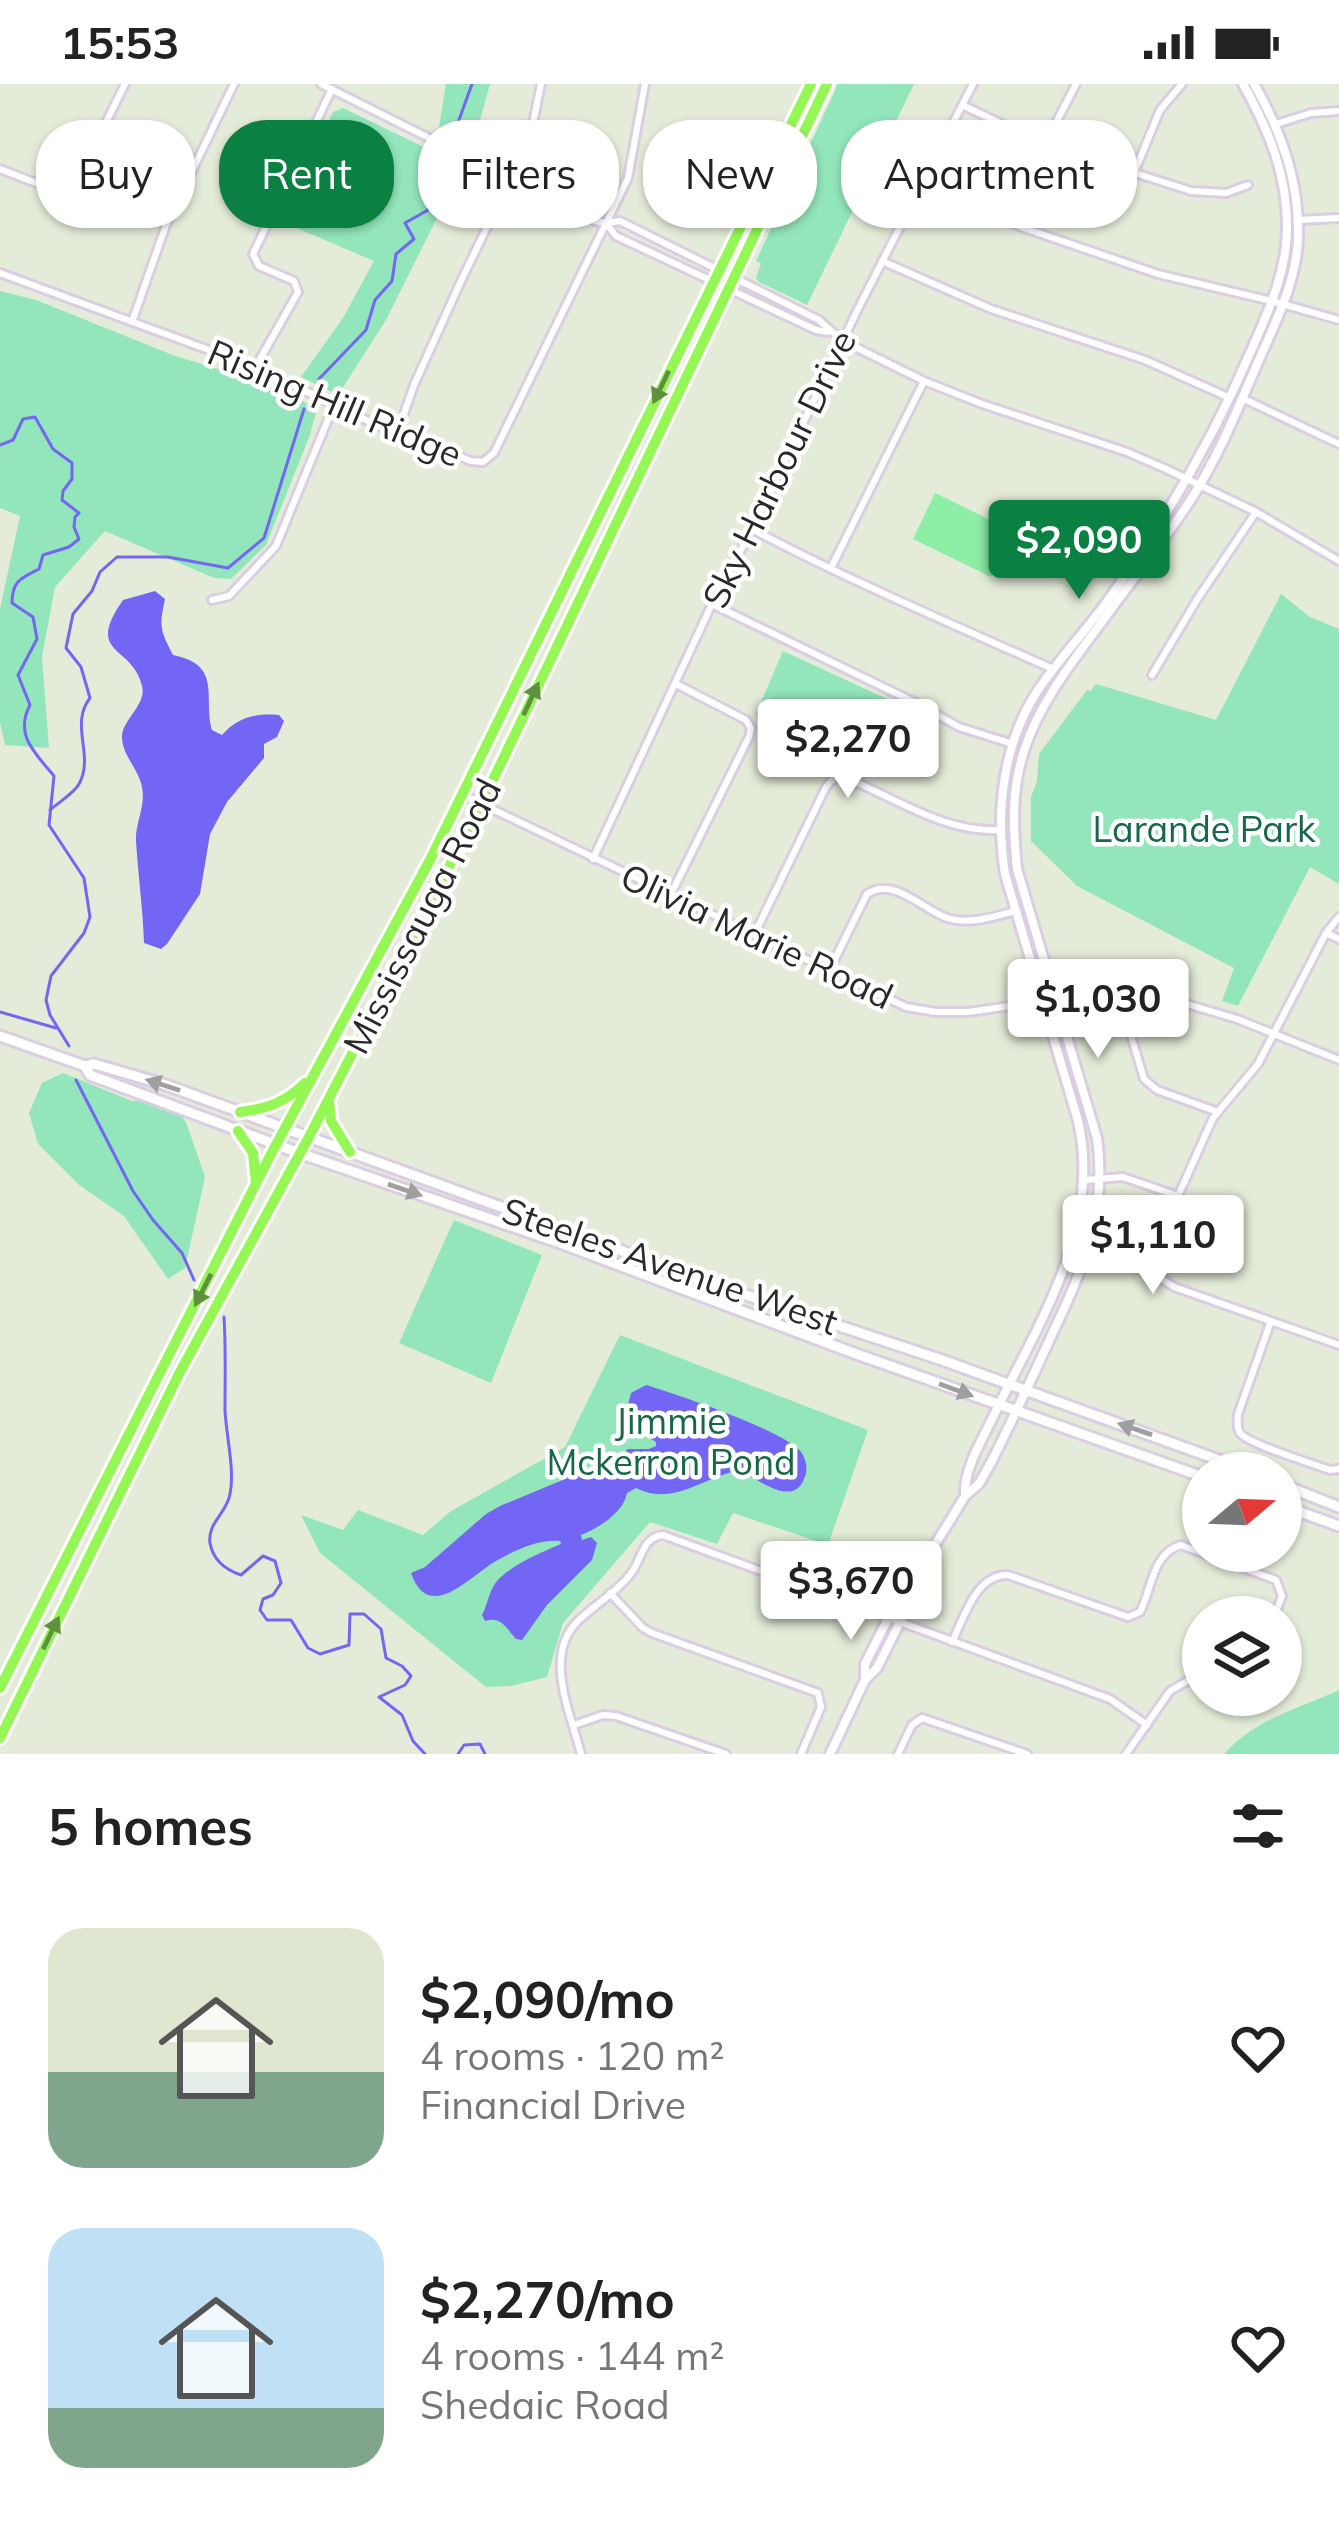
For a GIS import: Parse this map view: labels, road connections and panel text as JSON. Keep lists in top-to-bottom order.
{
  "streets": {
    "main road": ["Mississauga Road", "Steeles Avenue West"],
    "street": ["Rising Hill Ridge", "Sky Harbour Drive", "Olivia Marie Road"]
  },
  "crossings": [
    ["Sky Harbour Drive", "Olivia Marie Road"],
    ["Mississauga Road", "Olivia Marie Road"],
    ["Mississauga Road", "Steeles Avenue West"]
  ],
  "parks": ["Larande Park", "Jimmie Mckerron Pond"],
  "north": "right",
  "page": {
    "status": "15:53",
    "chip": [
      "Buy",
      "Rent",
      "Filters",
      "New",
      "Apartment"
    ],
    "price": [
      "$2,090",
      "$2,270",
      "$1,030",
      "$1,110",
      "$3,670"
    ],
    "heading": "5 homes",
    "list": [
      {
        "name": "$2,090/mo",
        "note": "4 rooms · 120 m² · Financial Drive"
      },
      {
        "name": "$2,270/mo",
        "note": "4 rooms · 144 m² · Shedaic Road"
      }
    ]
  }
}
